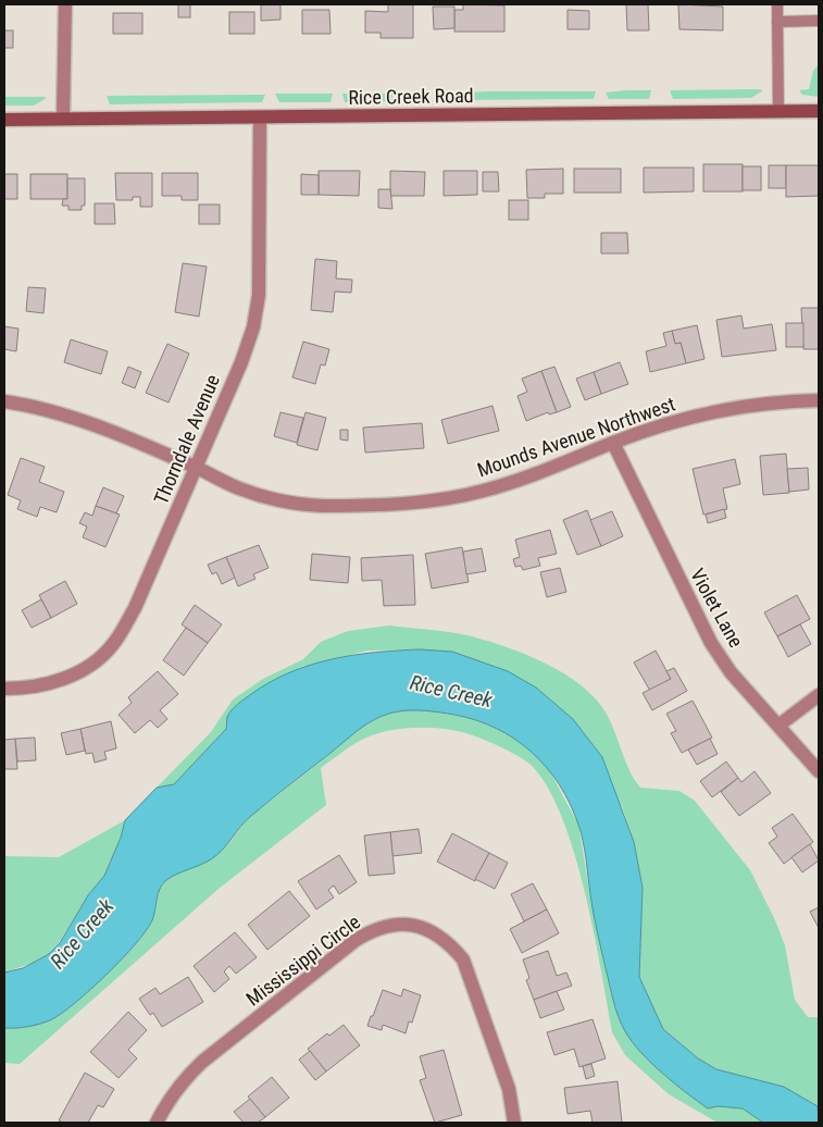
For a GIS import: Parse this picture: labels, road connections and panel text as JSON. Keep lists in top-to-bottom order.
{
  "streets": {
    "street": [
      "Rice Creek Road",
      "Mounds Avenue Northwest",
      "Thorndale Avenue",
      "Violet Lane",
      "Mississippi Circle"
    ]
  },
  "crossings": [
    ["Rice Creek Road", "Thorndale Avenue"],
    ["Mounds Avenue Northwest", "Thorndale Avenue"],
    ["Mounds Avenue Northwest", "Violet Lane"]
  ],
  "water": ["Rice Creek"]
}
